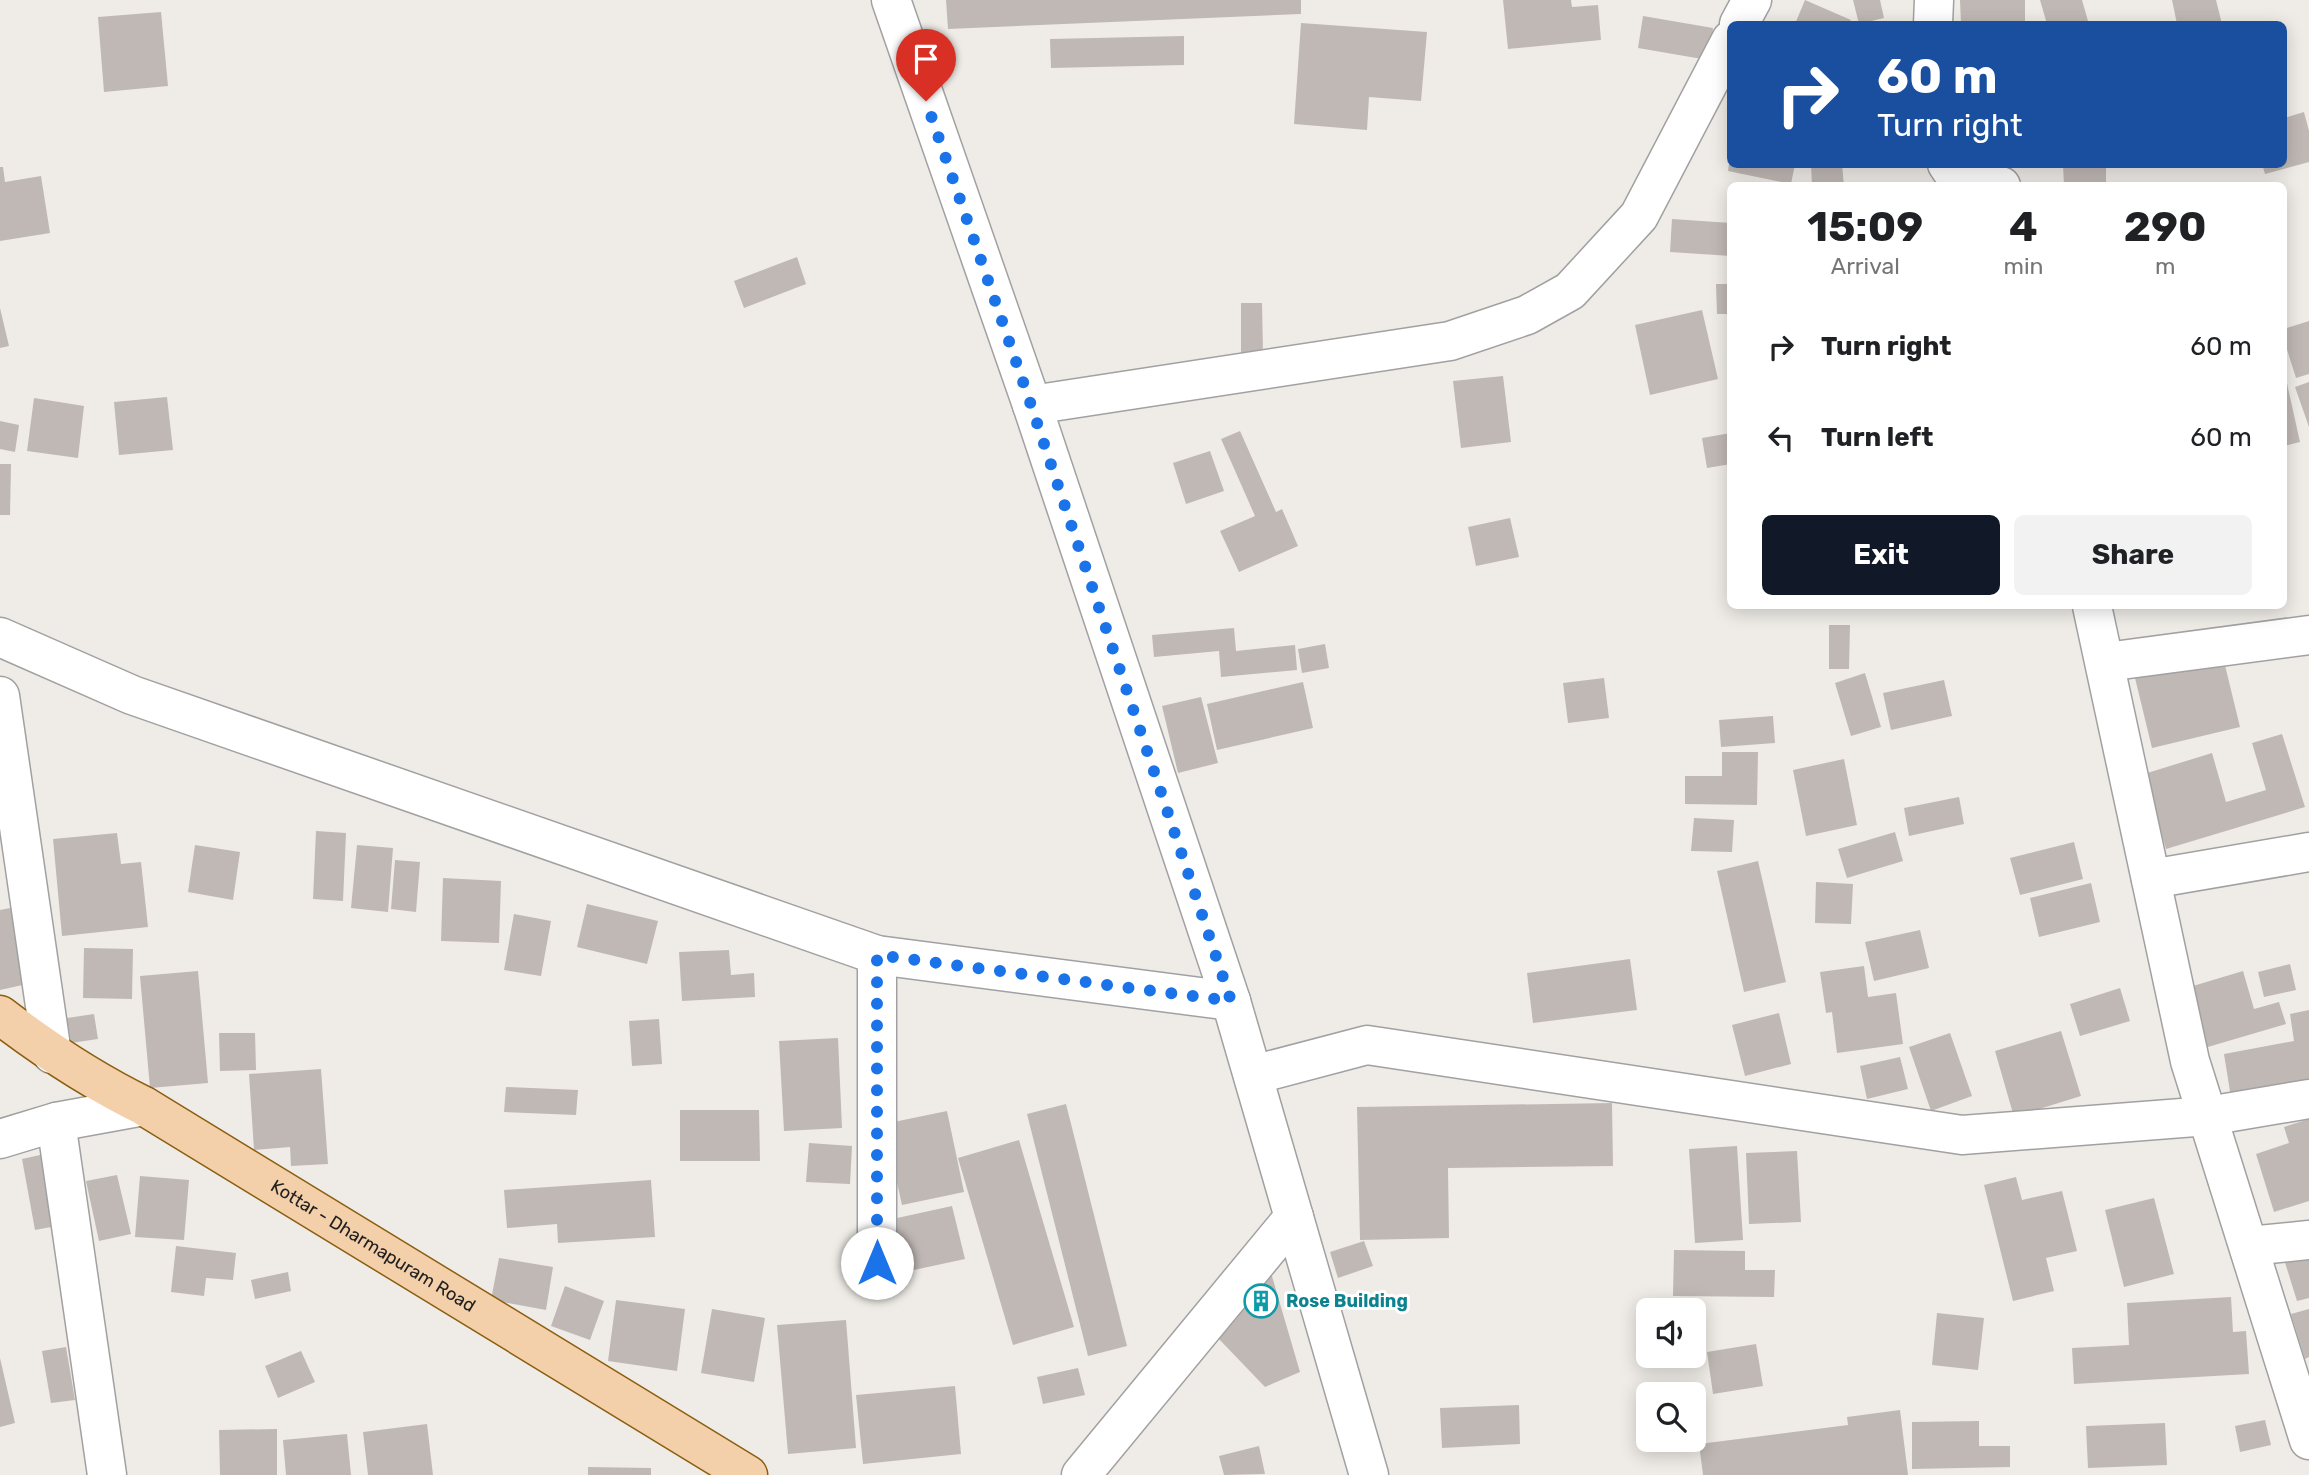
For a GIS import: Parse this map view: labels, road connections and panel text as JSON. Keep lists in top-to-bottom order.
{
  "streets": {
    "main road": ["Kottar - Dharmapuram Road"]
  },
  "places": {
    "building": ["Rose Building"]
  },
  "page": {
    "turn": ["60 m", "Turn right"],
    "eta": [
      "15:09",
      "Arrival",
      "4",
      "min",
      "290",
      "m"
    ],
    "list": [
      {
        "name": "Turn right",
        "value": "60 m"
      },
      {
        "name": "Turn left",
        "value": "60 m"
      }
    ],
    "buttons": ["Exit", "Share"]
  }
}
